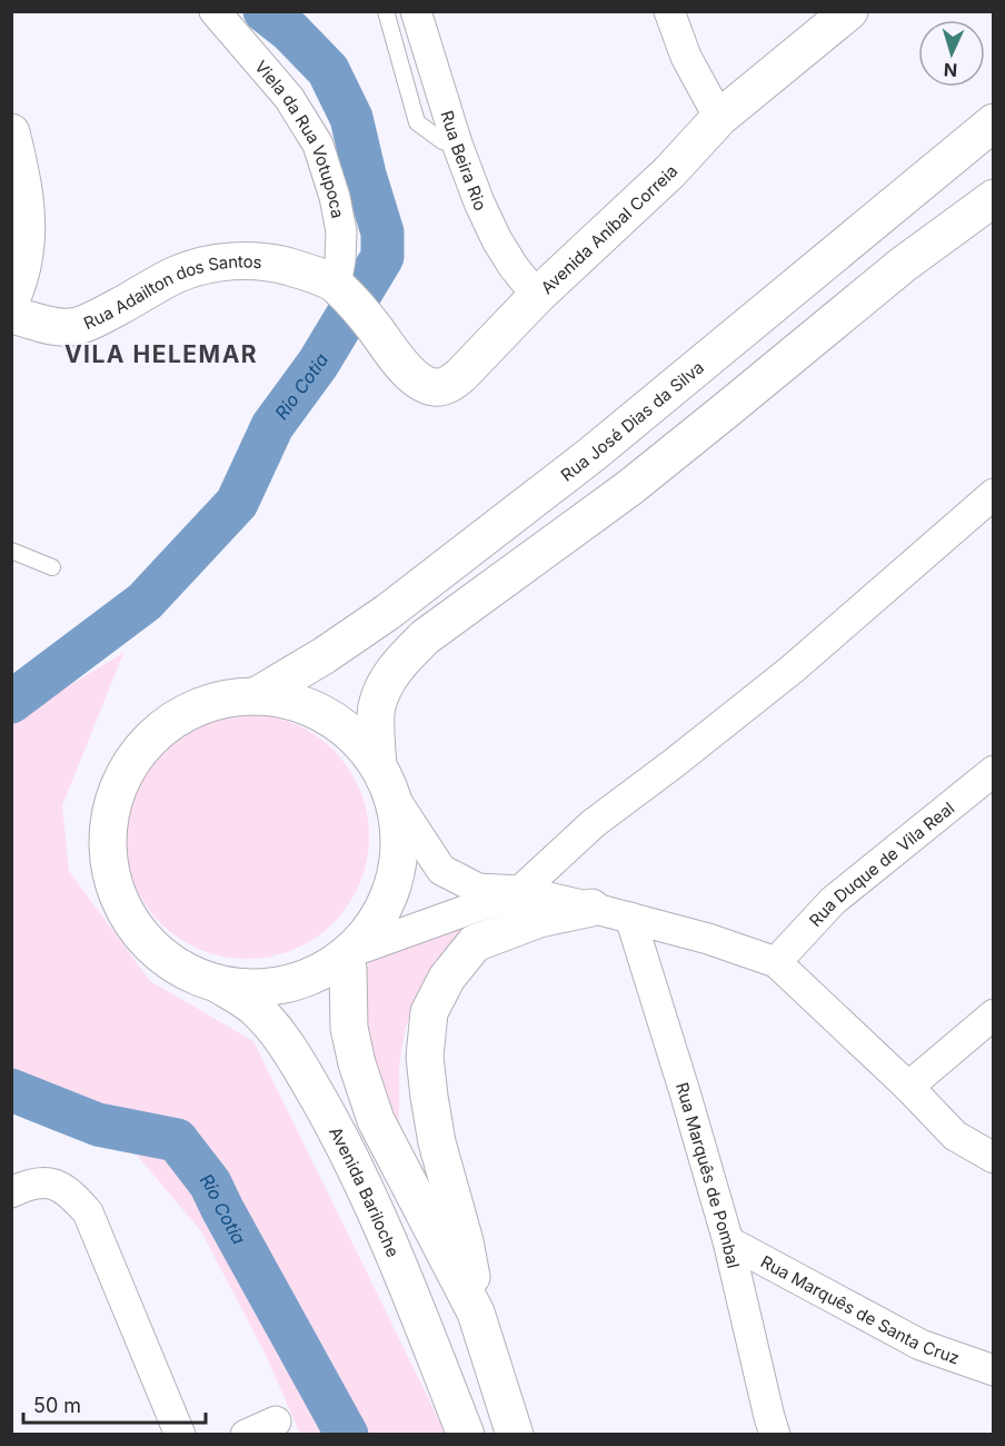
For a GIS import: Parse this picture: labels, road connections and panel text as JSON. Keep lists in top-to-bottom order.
{
  "streets": {
    "main road": [
      "Avenida Aníbal Correia",
      "Rua Adailton dos Santos",
      "Rua José Dias da Silva",
      "Avenida Bariloche"
    ],
    "street": [
      "Viela da Rua Votupoca",
      "Rua Beira Rio",
      "Rua Duque de Vila Real",
      "Rua Marquês de Pombal",
      "Rua Marquês de Santa Cruz"
    ]
  },
  "crossings": [
    ["Viela da Rua Votupoca", "Avenida Aníbal Correia"],
    ["Viela da Rua Votupoca", "Rua Adailton dos Santos"],
    ["Rua Beira Rio", "Avenida Aníbal Correia"],
    ["Avenida Aníbal Correia", "Rua Adailton dos Santos"],
    ["Rua Marquês de Pombal", "Rua Marquês de Santa Cruz"]
  ],
  "districts": ["VILA HELEMAR"],
  "water": ["Rio Cotia"],
  "scale_bar": "50 m",
  "north": "bottom"
}
